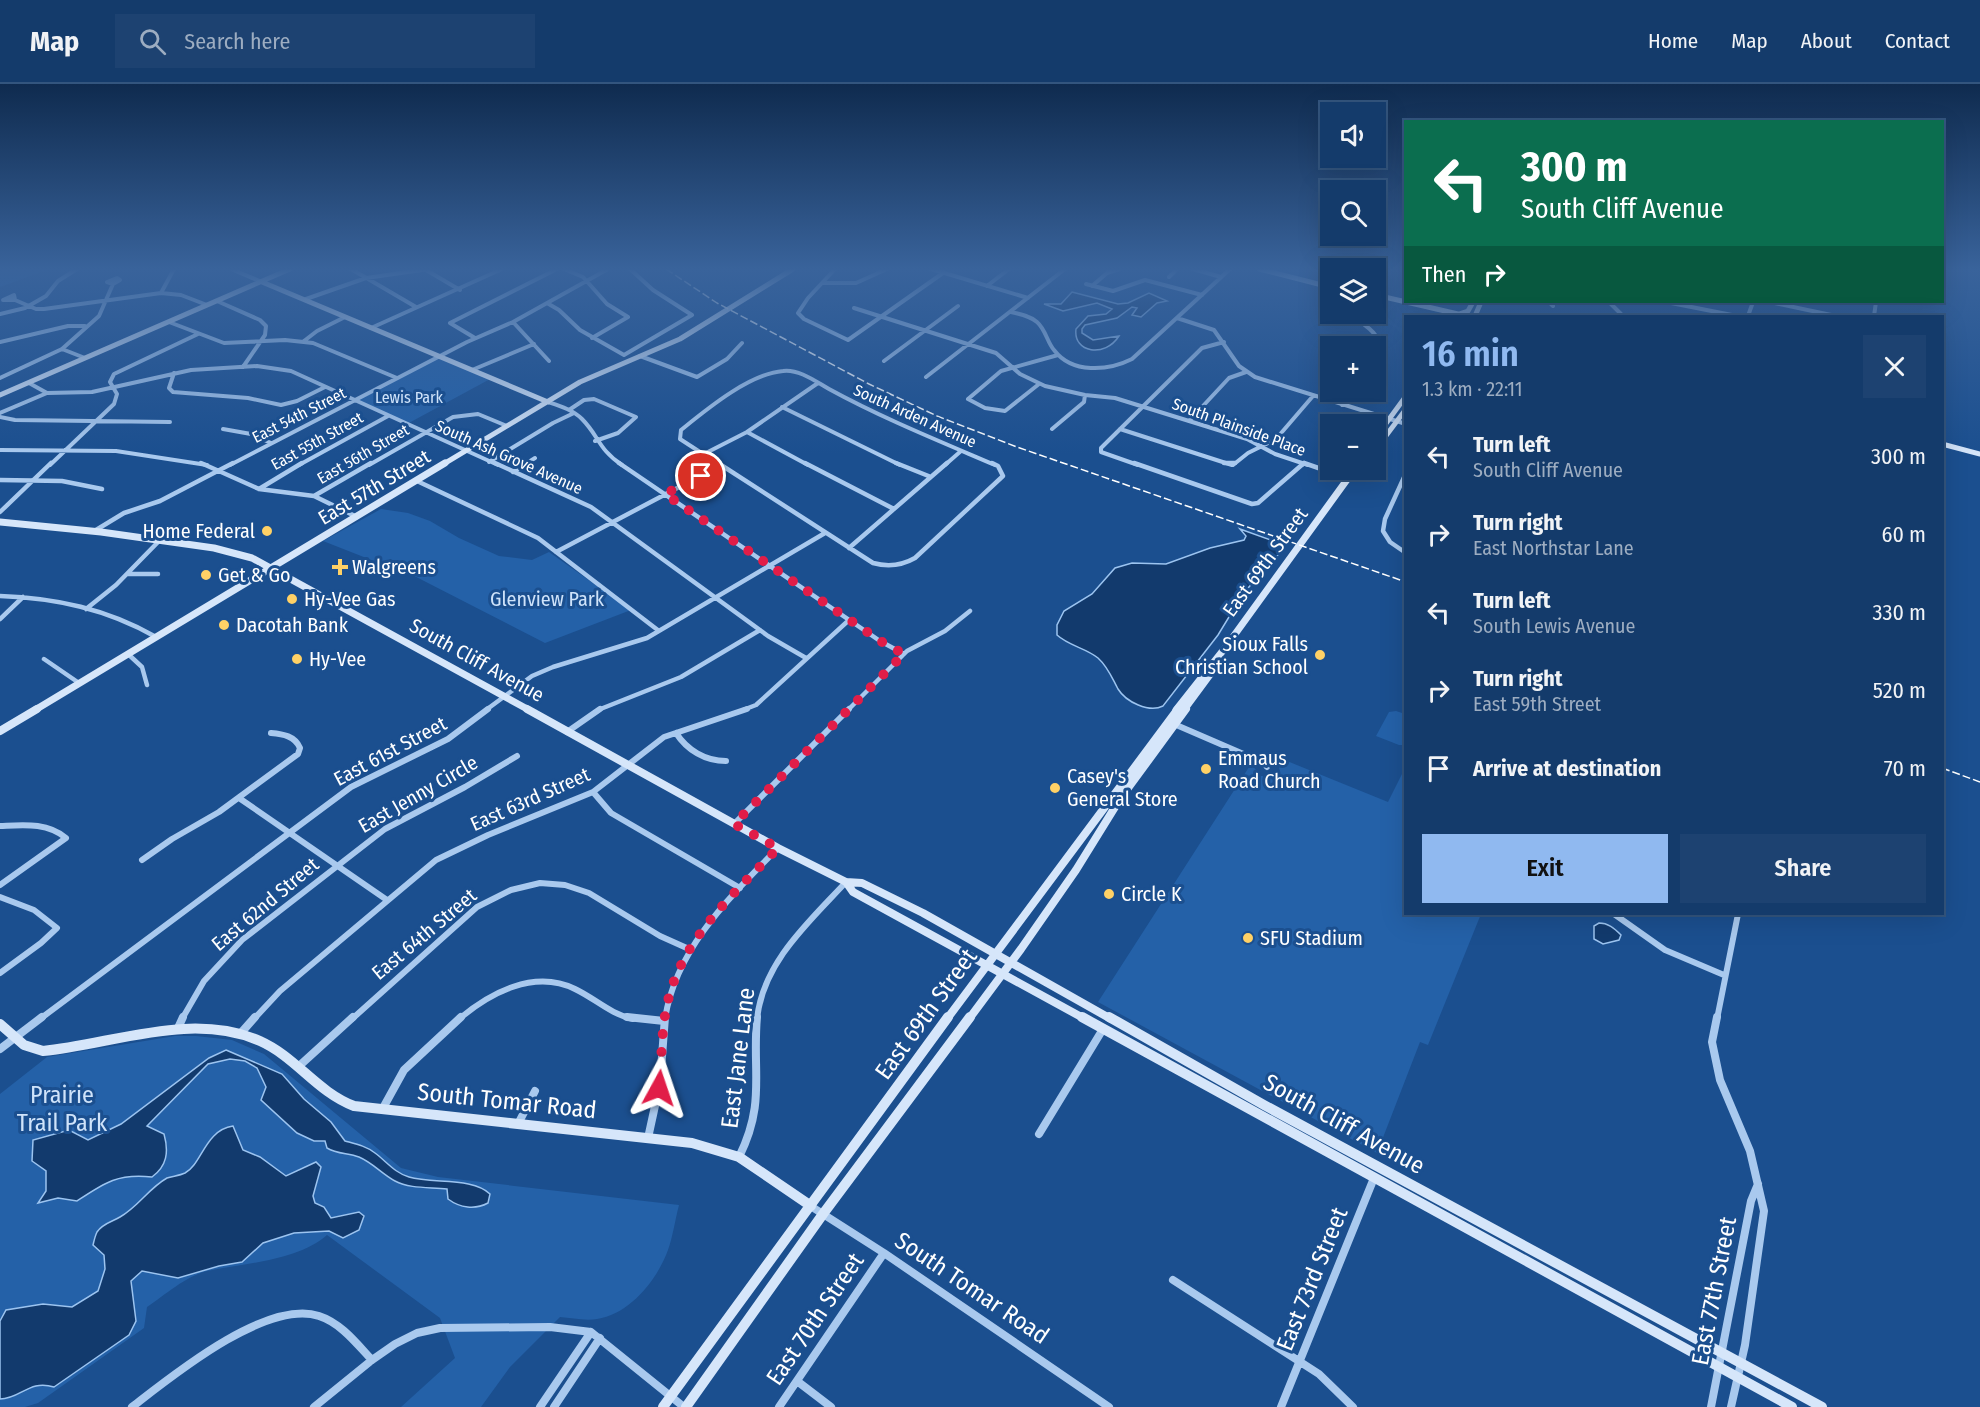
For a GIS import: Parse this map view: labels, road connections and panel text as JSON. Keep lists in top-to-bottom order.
{
  "streets": {
    "main road": [
      "East 57th Street",
      "East 69th Street",
      "South Cliff Avenue",
      "South Tomar Road"
    ],
    "street": [
      "East 54th Street",
      "South Arden Avenue",
      "South Plainside Place",
      "East 55th Street",
      "East 56th Street",
      "South Ash Grove Avenue",
      "East 61st Street",
      "East Jenny Circle",
      "East 63rd Street",
      "East 62nd Street",
      "East 64th Street",
      "East Jane Lane",
      "East 73rd Street",
      "East 77th Street",
      "East 70th Street"
    ]
  },
  "crossings": [
    ["East 54th Street", "South Ash Grove Avenue"],
    ["East 54th Street", "South Cliff Avenue"],
    ["East 55th Street", "South Ash Grove Avenue"],
    ["East 56th Street", "South Ash Grove Avenue"],
    ["East 56th Street", "East 57th Street"],
    ["South Ash Grove Avenue", "East 57th Street"],
    ["South Ash Grove Avenue", "East 61st Street"],
    ["South Ash Grove Avenue", "East 63rd Street"],
    ["East 57th Street", "South Cliff Avenue"],
    ["East 69th Street", "South Cliff Avenue"],
    ["East 69th Street", "South Tomar Road"],
    ["South Cliff Avenue", "East 61st Street"],
    ["South Cliff Avenue", "East 63rd Street"],
    ["South Cliff Avenue", "East Jane Lane"],
    ["South Cliff Avenue", "East 73rd Street"],
    ["South Cliff Avenue", "East 77th Street"],
    ["East 61st Street", "South Tomar Road"],
    ["East Jenny Circle", "East 62nd Street"],
    ["East 63rd Street", "South Tomar Road"],
    ["East 62nd Street", "South Tomar Road"],
    ["East 64th Street", "South Tomar Road"],
    ["East Jane Lane", "South Tomar Road"],
    ["South Tomar Road", "East 70th Street"]
  ],
  "parks": ["Lewis Park", "Glenview Park", "Prairie Trail Park"],
  "places": {
    "other": [
      "Home Federal",
      "Get & Go",
      "Hy-Vee Gas",
      "Dacotah Bank",
      "Sioux Falls Christian School",
      "Hy-Vee",
      "Emmaus Road Church",
      "Casey's General Store",
      "Circle K",
      "SFU Stadium"
    ],
    "health": ["Walgreens"]
  },
  "page": {
    "header": "Map",
    "search": "Search here",
    "nav": [
      "Home",
      "Map",
      "About",
      "Contact"
    ],
    "map_buttons": ["+", "−"],
    "turn": ["300 m", "South Cliff Avenue"],
    "then": "Then",
    "heading": ["16 min", "1.3 km · 22:11"],
    "list": [
      {
        "name": "Turn left",
        "note": "South Cliff Avenue",
        "value": "300 m"
      },
      {
        "name": "Turn right",
        "note": "East Northstar Lane",
        "value": "60 m"
      },
      {
        "name": "Turn left",
        "note": "South Lewis Avenue",
        "value": "330 m"
      },
      {
        "name": "Turn right",
        "note": "East 59th Street",
        "value": "520 m"
      },
      {
        "name": "Arrive at destination",
        "value": "70 m"
      }
    ],
    "buttons": ["Exit", "Share"]
  }
}
